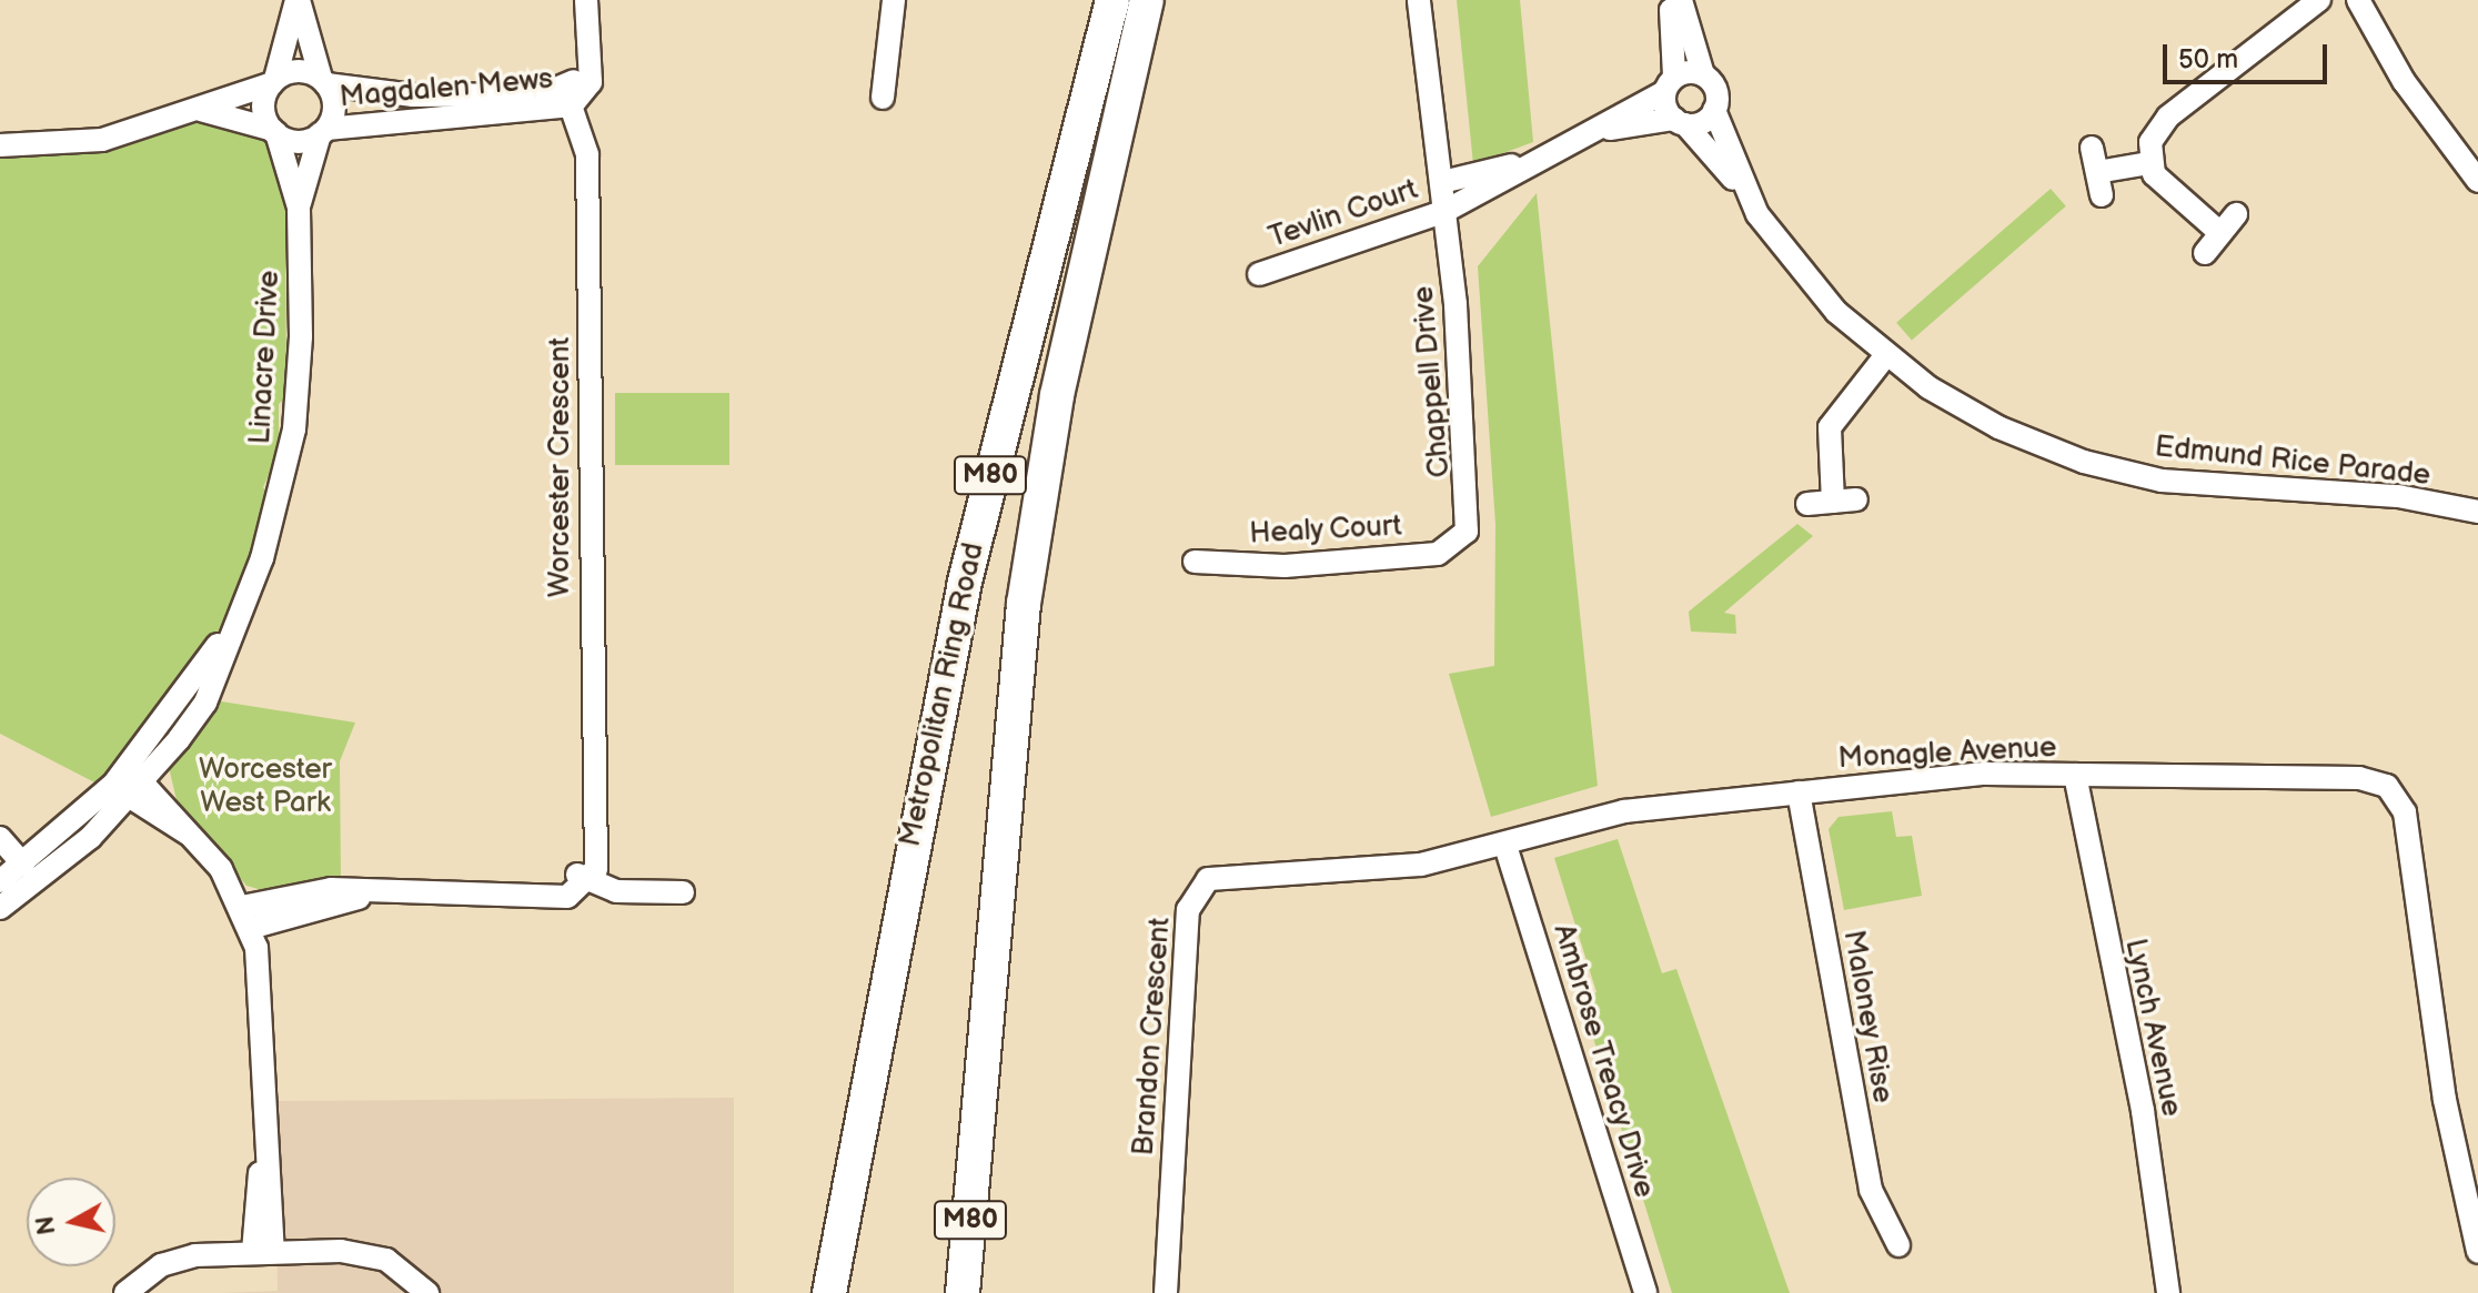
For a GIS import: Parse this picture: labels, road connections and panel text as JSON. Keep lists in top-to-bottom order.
{
  "streets": {
    "highway": ["M80", "Metropolitan Ring Road"],
    "street": [
      "Magdalen Mews",
      "Tevlin Court",
      "Linacre Drive",
      "Chappell Drive",
      "Edmund Rice Parade",
      "Worcester Crescent",
      "Healy Court",
      "Monagle Avenue",
      "Maloney Rise",
      "Lynch Avenue",
      "Brandon Crescent",
      "Ambrose Treacy Drive"
    ]
  },
  "crossings": [
    ["Magdalen Mews", "Linacre Drive"],
    ["Magdalen Mews", "Worcester Crescent"],
    ["Tevlin Court", "Chappell Drive"],
    ["Chappell Drive", "Healy Court"],
    ["Monagle Avenue", "Maloney Rise"],
    ["Monagle Avenue", "Lynch Avenue"],
    ["Monagle Avenue", "Brandon Crescent"],
    ["Monagle Avenue", "Ambrose Treacy Drive"],
    ["Brandon Crescent", "Ambrose Treacy Drive"]
  ],
  "parks": ["Worcester West Park"],
  "scale_bar": "50 m",
  "north": "left"
}
